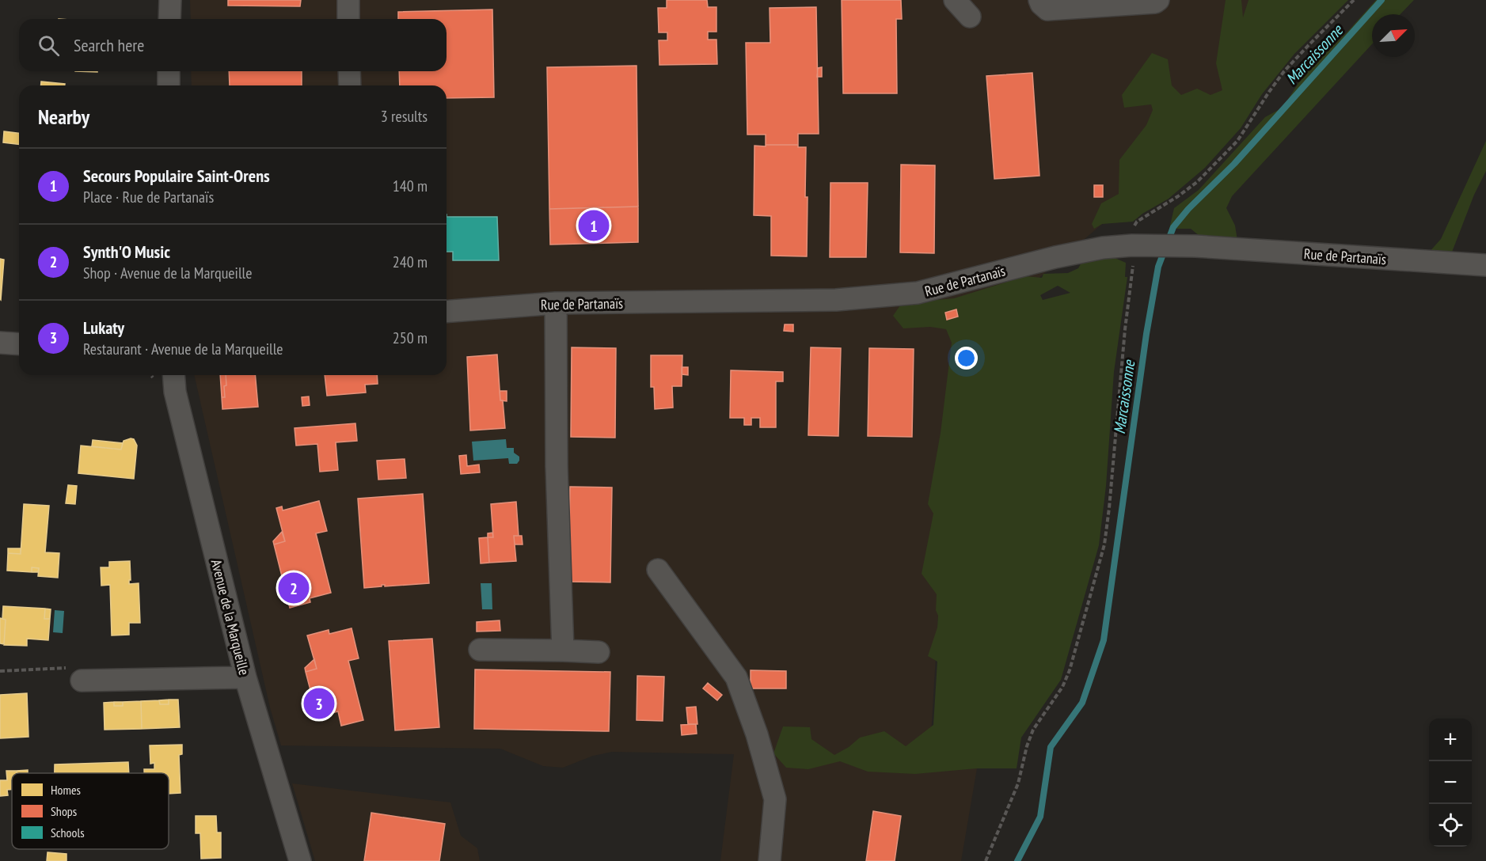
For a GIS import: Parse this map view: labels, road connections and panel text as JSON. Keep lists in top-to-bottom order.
{
  "streets": {
    "street": ["Rue de Partanaïs", "Avenue de la Marqueille"]
  },
  "water": ["Marcaissonne"],
  "legend": ["Homes", "Shops", "Schools"],
  "north": "top right",
  "page": {
    "search": "Search here",
    "heading": ["Nearby", "3 results"],
    "list": [
      {
        "mark": "1",
        "name": "Secours Populaire Saint-Orens",
        "note": "Place · Rue de Partanaïs",
        "value": "140 m"
      },
      {
        "mark": "2",
        "name": "Synth'O Music",
        "note": "Shop · Avenue de la Marqueille",
        "value": "240 m"
      },
      {
        "mark": "3",
        "name": "Lukaty",
        "note": "Restaurant · Avenue de la Marqueille",
        "value": "250 m"
      }
    ],
    "pins": ["1", "2", "3"],
    "map_buttons": ["+", "−"]
  }
}
